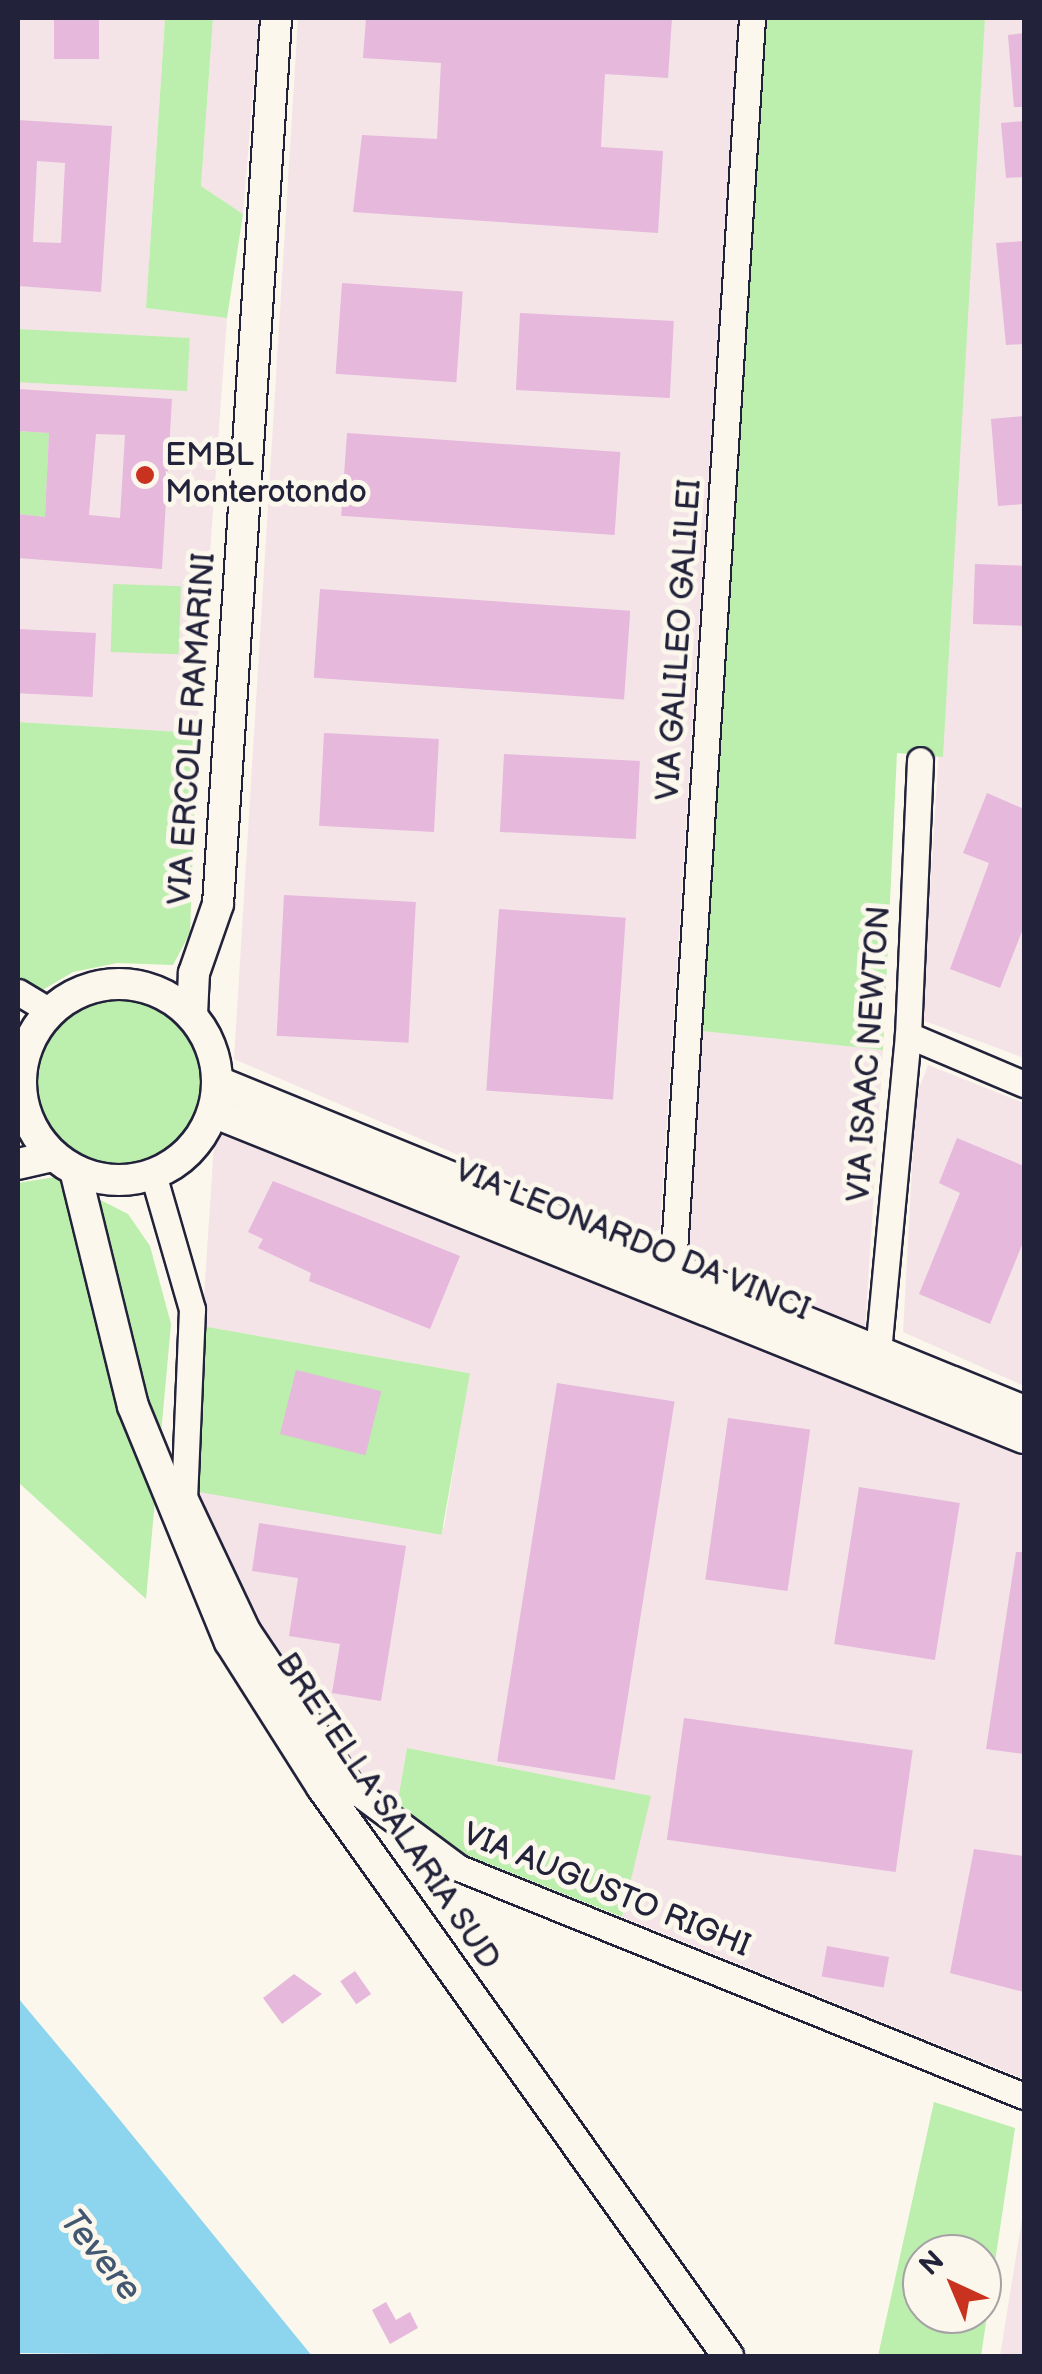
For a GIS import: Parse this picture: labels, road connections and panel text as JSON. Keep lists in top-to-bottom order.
{
  "streets": {
    "main road": ["VIA ERCOLE RAMARINI", "VIA LEONARDO DA VINCI", "BRETELLA SALARIA SUD"],
    "street": ["VIA GALILEO GALILEI", "VIA ISAAC NEWTON", "VIA AUGUSTO RIGHI"]
  },
  "crossings": [
    ["VIA GALILEO GALILEI", "VIA LEONARDO DA VINCI"],
    ["VIA ERCOLE RAMARINI", "VIA LEONARDO DA VINCI"],
    ["VIA ERCOLE RAMARINI", "BRETELLA SALARIA SUD"],
    ["VIA ERCOLE RAMARINI", "VIA AUGUSTO RIGHI"],
    ["VIA ISAAC NEWTON", "VIA LEONARDO DA VINCI"],
    ["VIA LEONARDO DA VINCI", "BRETELLA SALARIA SUD"],
    ["VIA LEONARDO DA VINCI", "VIA AUGUSTO RIGHI"],
    ["BRETELLA SALARIA SUD", "VIA AUGUSTO RIGHI"]
  ],
  "water": ["Tevere"],
  "places": ["EMBL Monterotondo"],
  "north": "top left"
}
